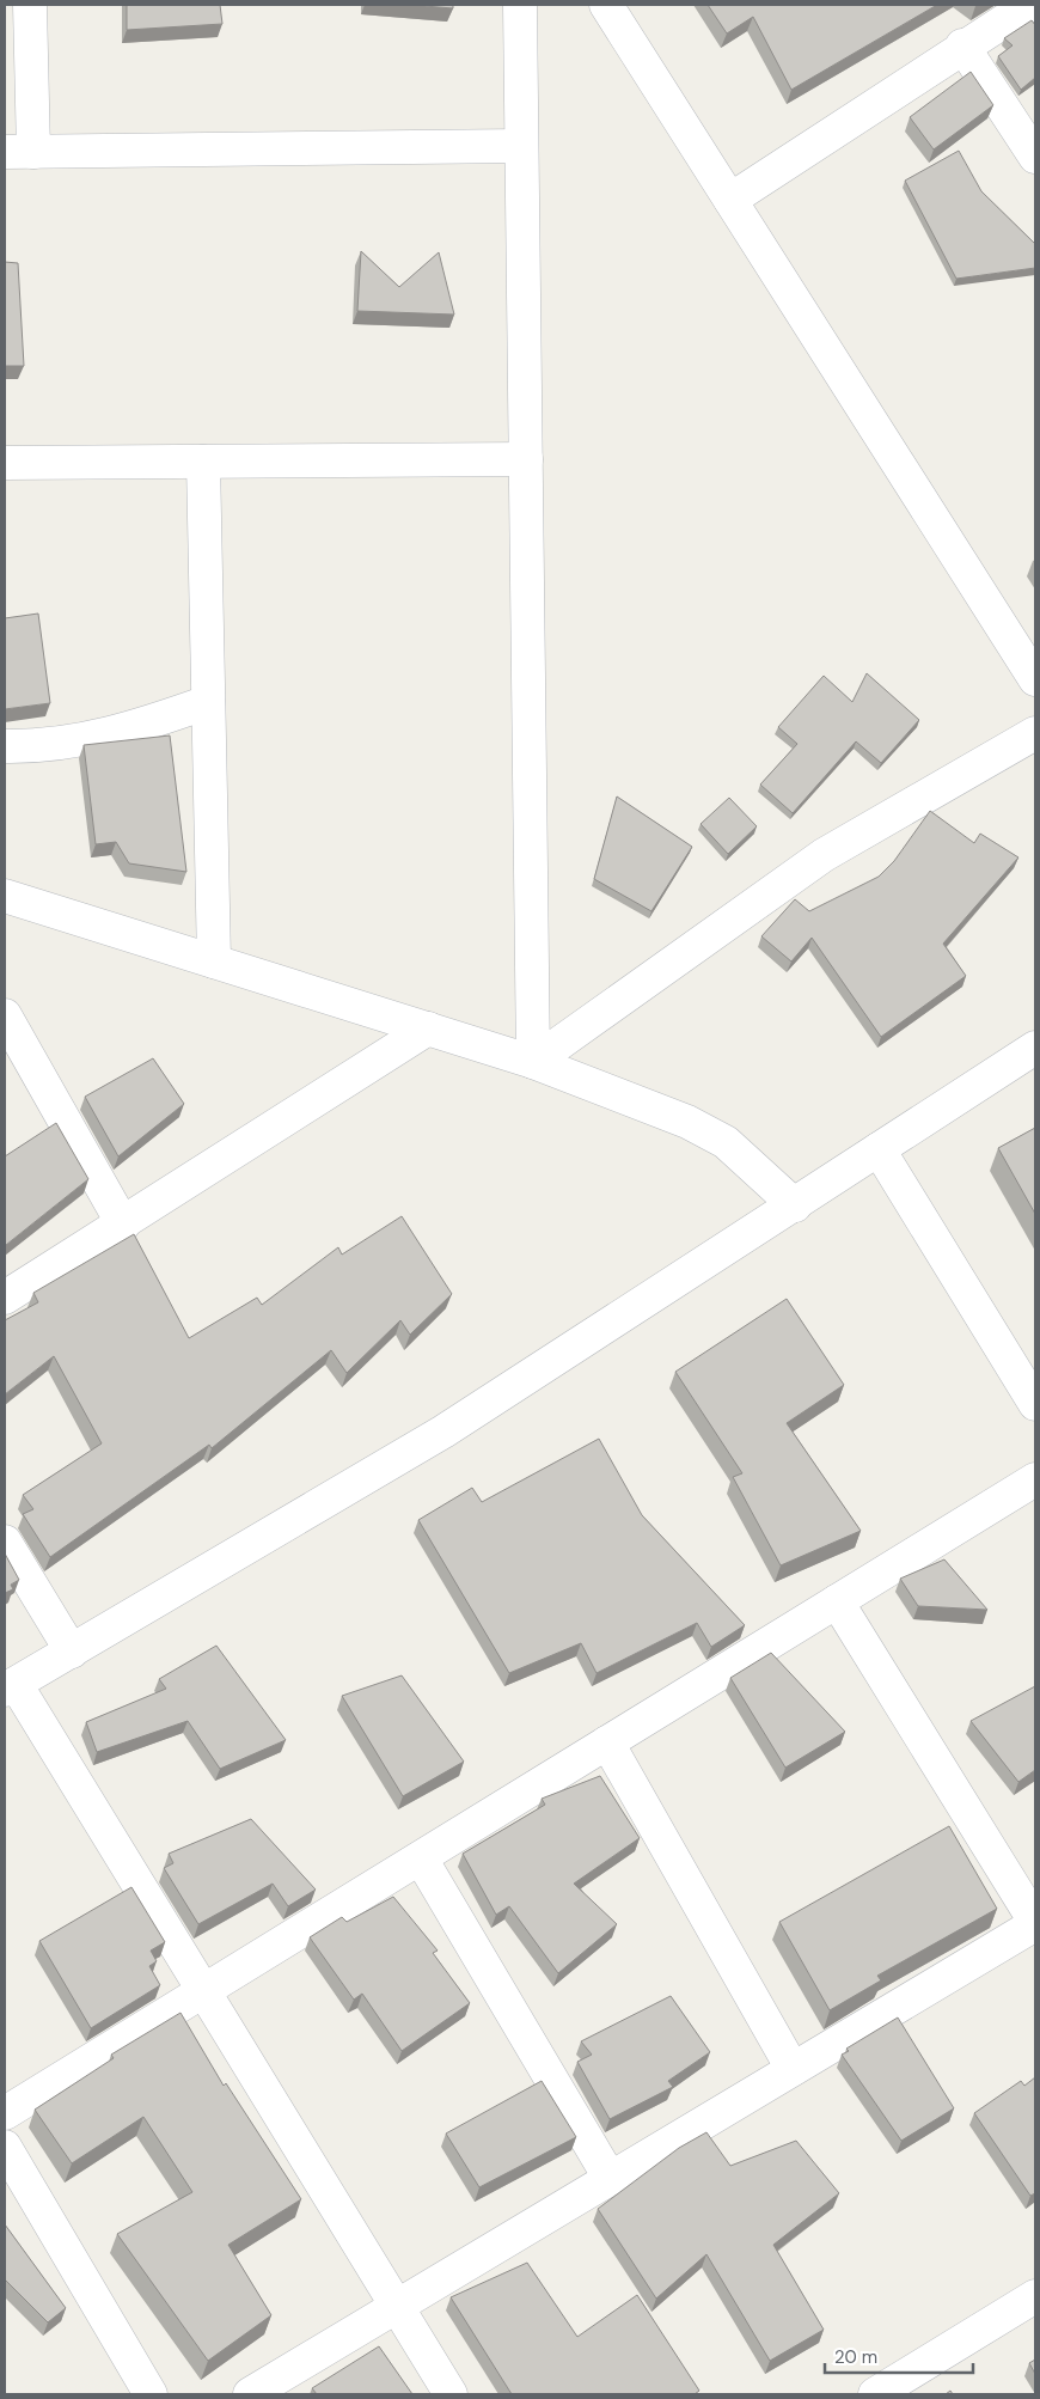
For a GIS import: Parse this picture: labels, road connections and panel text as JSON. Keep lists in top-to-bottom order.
{
  "scale_bar": "20 m"
}
